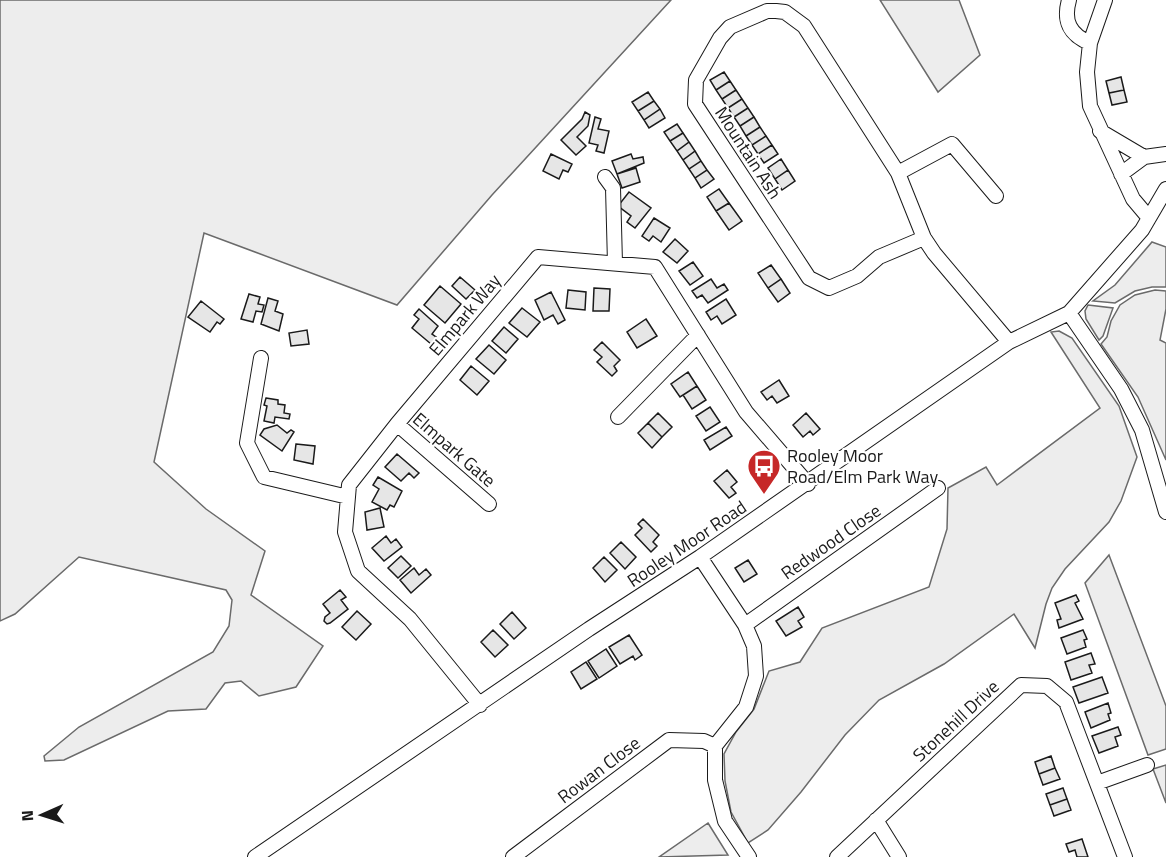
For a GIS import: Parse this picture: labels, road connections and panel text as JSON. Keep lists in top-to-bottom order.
{
  "streets": {
    "street": [
      "Mountain Ash",
      "Elmpark Way",
      "Elmpark Gate",
      "Redwood Close",
      "Rooley Moor Road",
      "Stonehill Drive",
      "Rowan Close"
    ]
  },
  "crossings": [
    ["Mountain Ash", "Rooley Moor Road"],
    ["Elmpark Way", "Elmpark Gate"],
    ["Elmpark Way", "Rooley Moor Road"]
  ],
  "places": {
    "bus stop": ["Rooley Moor Road/Elm Park Way"]
  },
  "north": "left"
}
